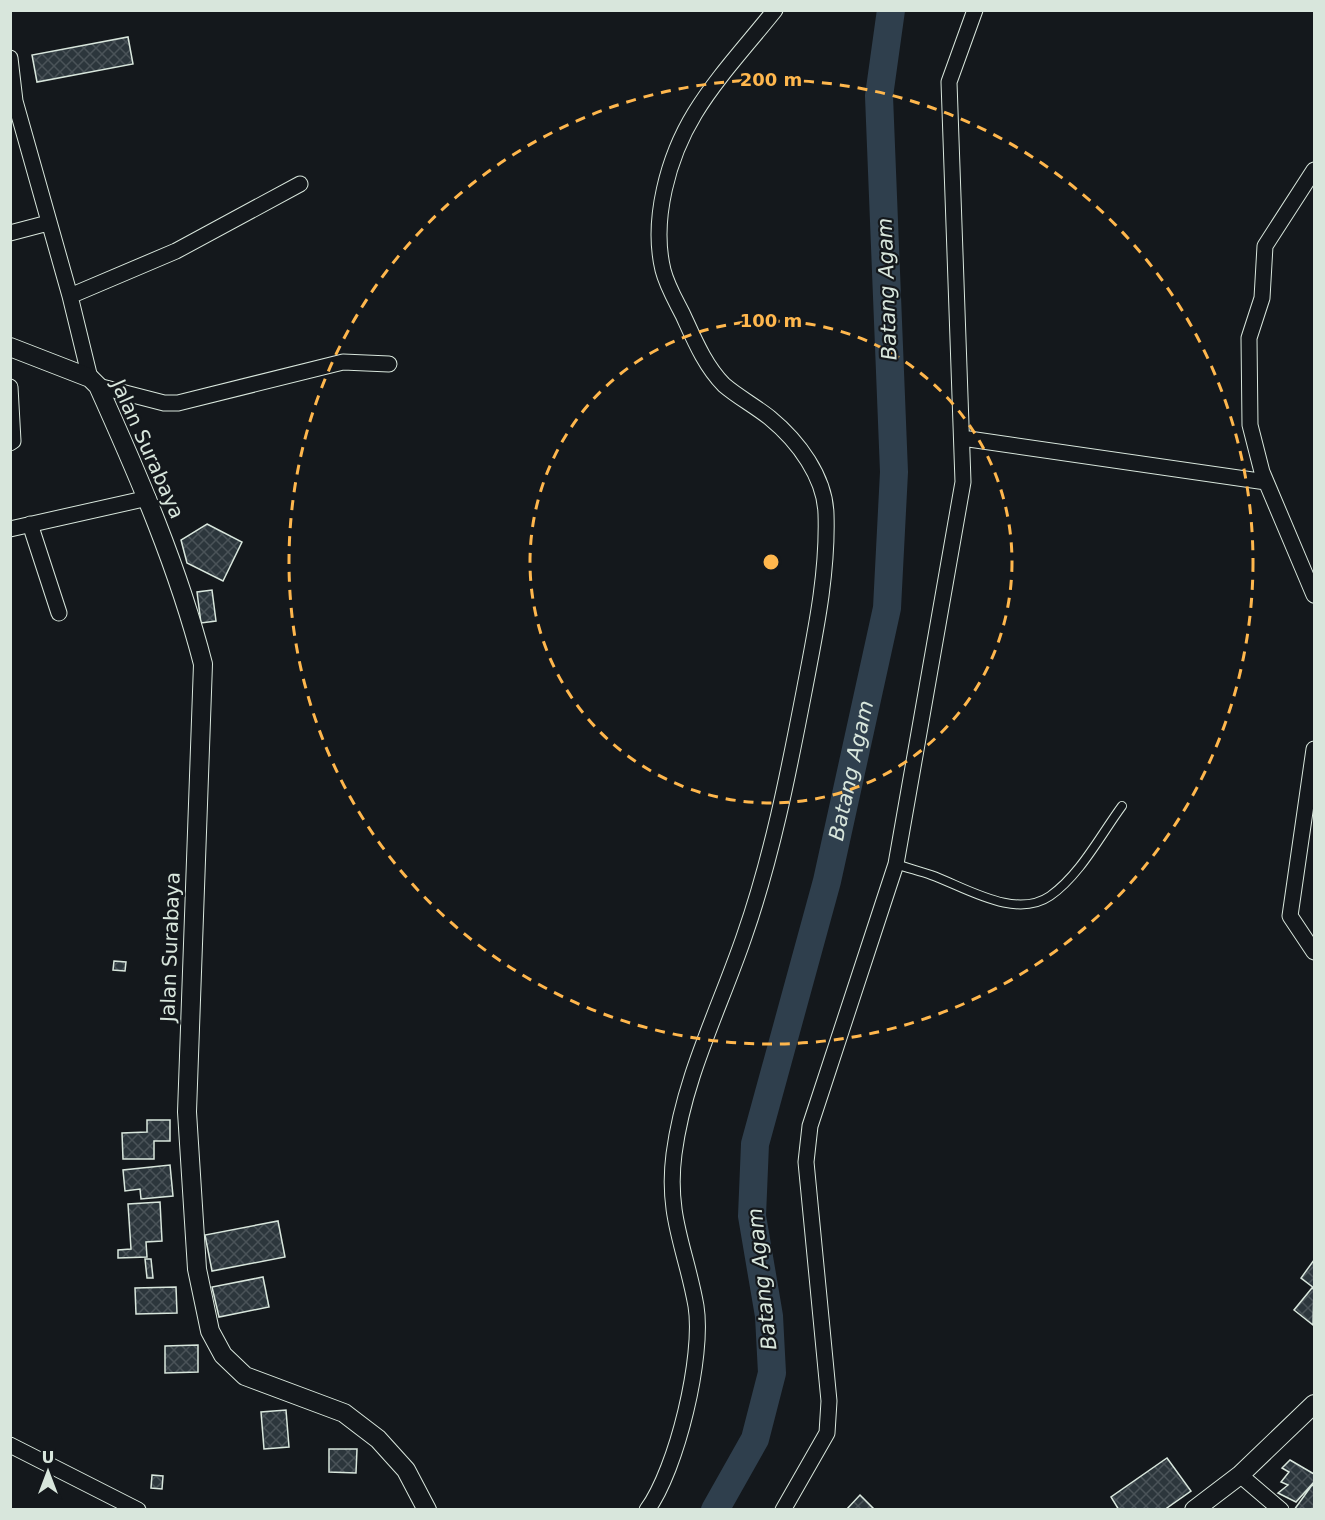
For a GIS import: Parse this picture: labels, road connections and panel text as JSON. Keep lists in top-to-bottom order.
{
  "streets": {
    "street": ["Jalan Surabaya"]
  },
  "water": ["Batang Agam"],
  "north": "top",
  "rings": ["200 m", "100 m"]
}
